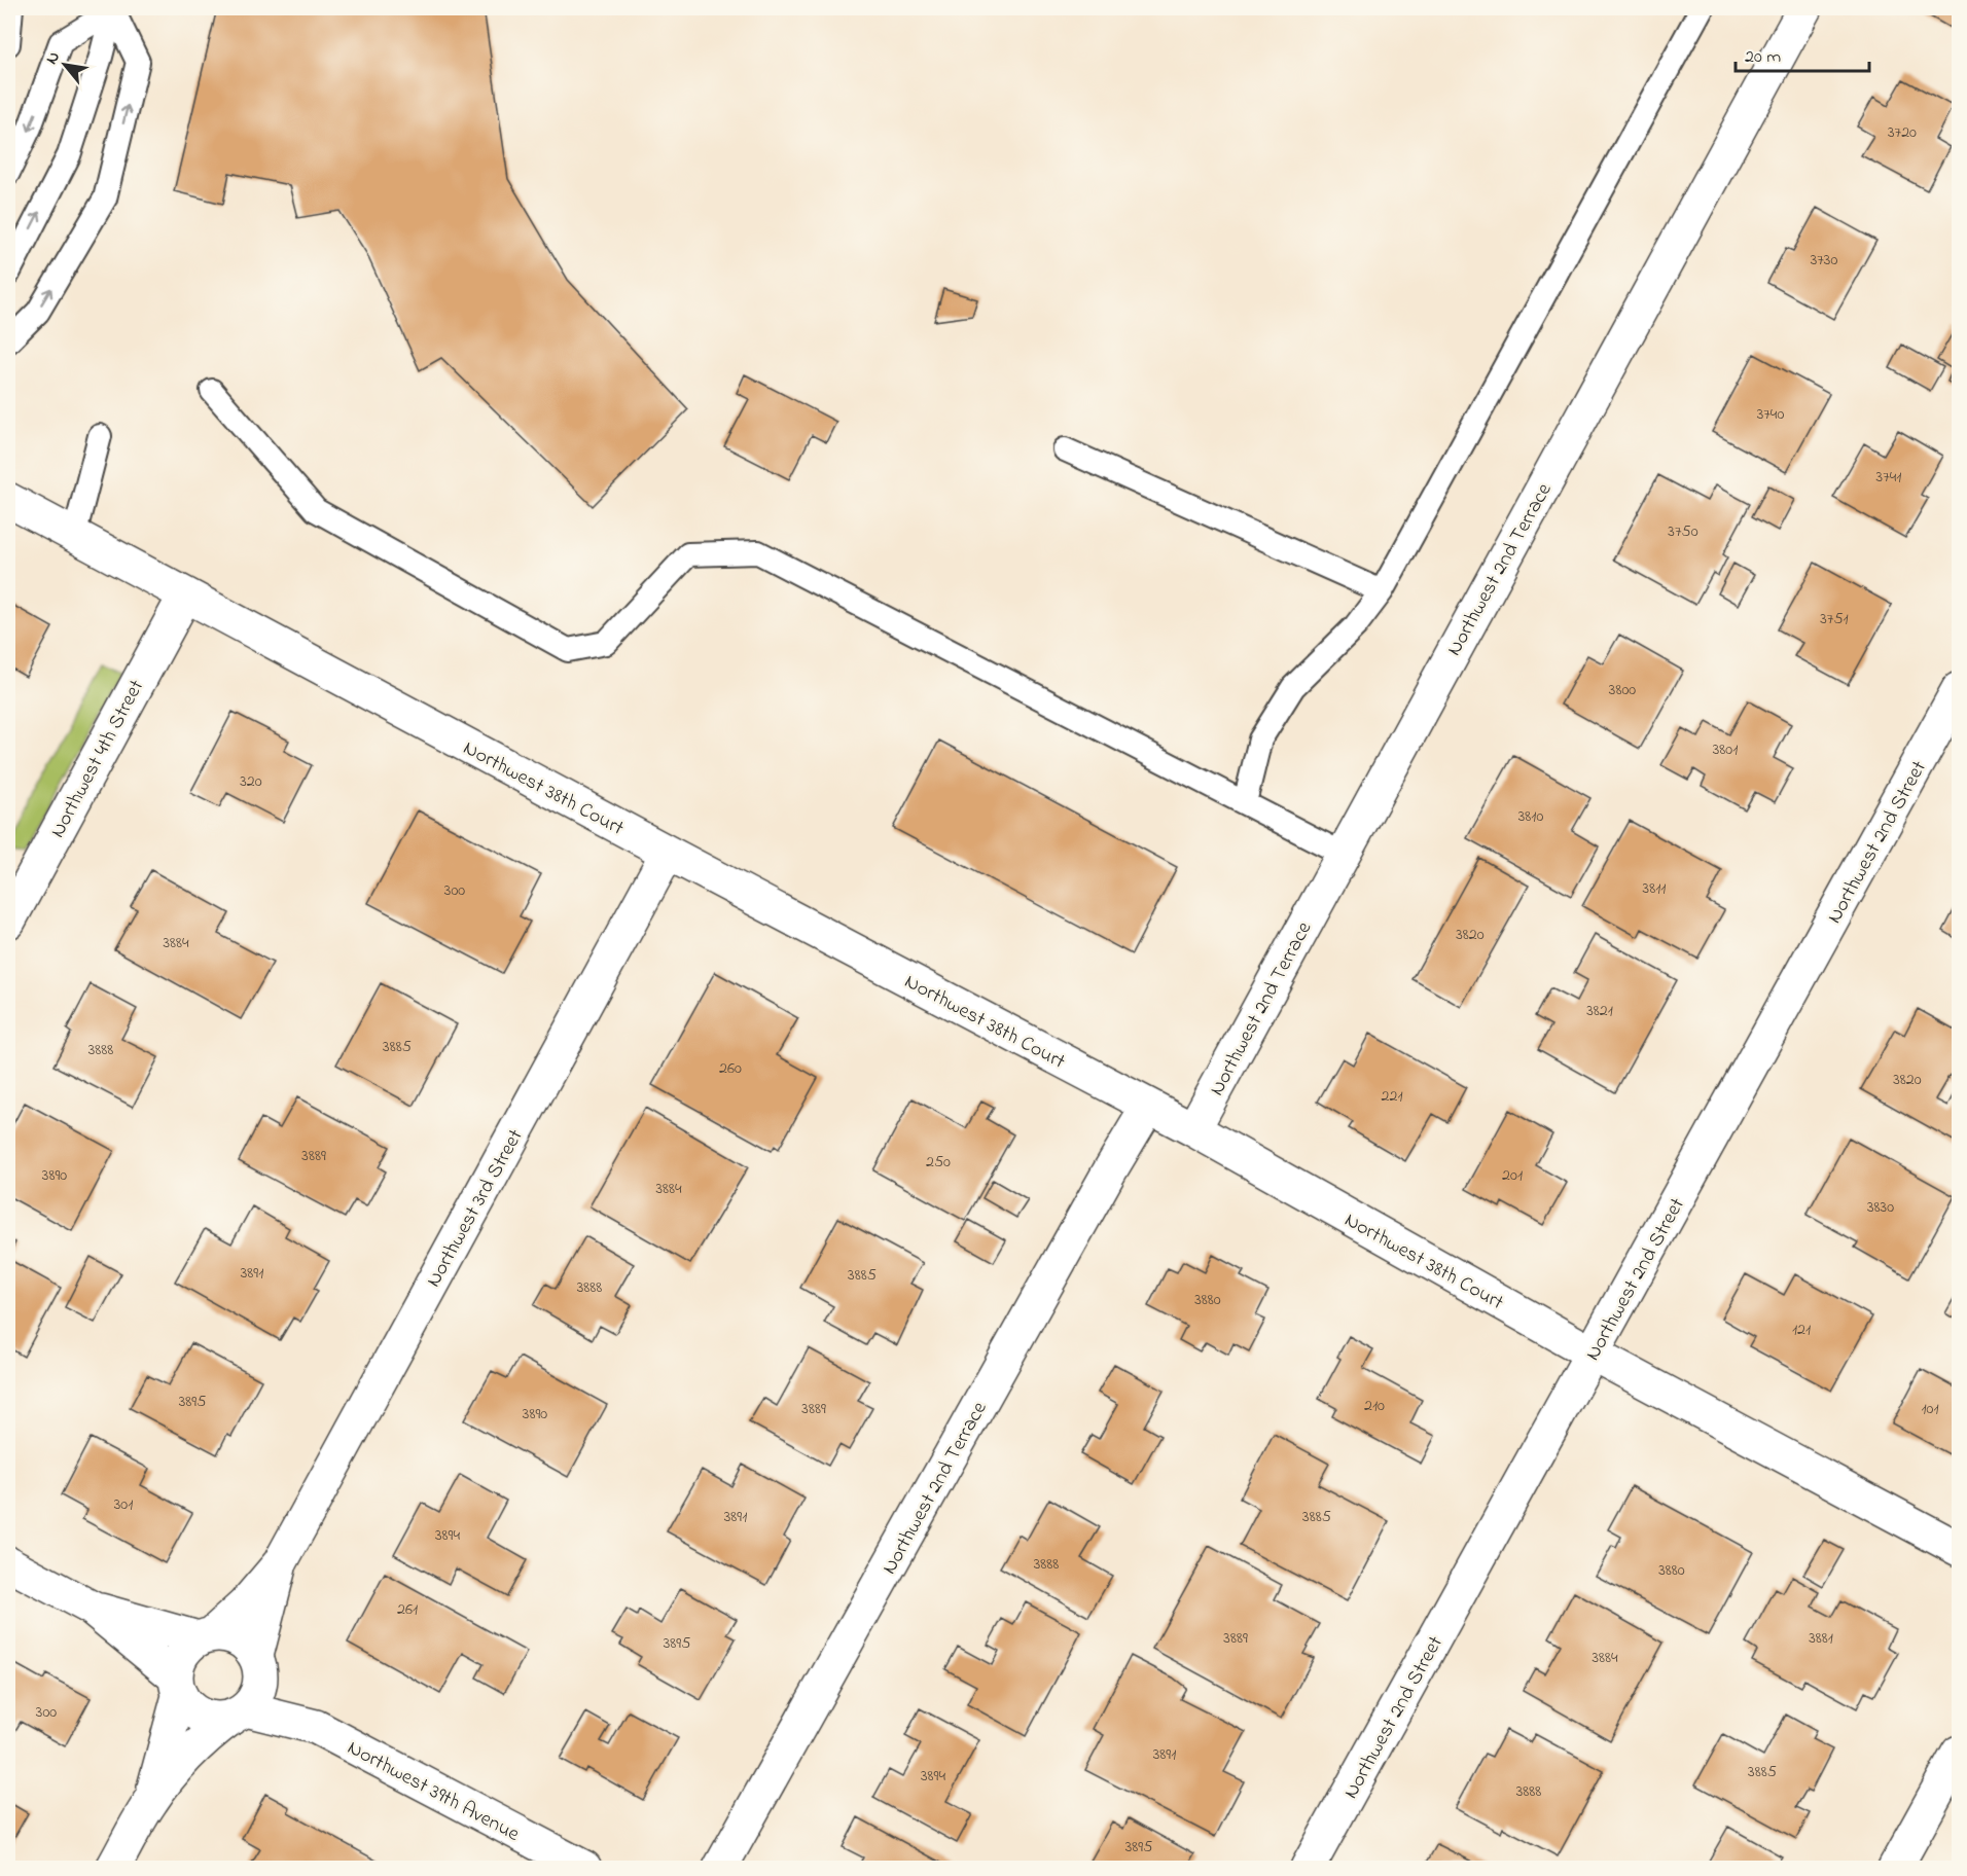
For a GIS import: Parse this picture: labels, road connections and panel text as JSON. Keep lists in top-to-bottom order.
{
  "streets": {
    "street": [
      "Northwest 2nd Terrace",
      "Northwest 4th Street",
      "Northwest 38th Court",
      "Northwest 2nd Street",
      "Northwest 3rd Street",
      "Northwest 39th Avenue"
    ]
  },
  "crossings": [
    ["Northwest 2nd Terrace", "Northwest 38th Court"],
    ["Northwest 4th Street", "Northwest 38th Court"],
    ["Northwest 38th Court", "Northwest 2nd Street"],
    ["Northwest 38th Court", "Northwest 3rd Street"],
    ["Northwest 3rd Street", "Northwest 39th Avenue"]
  ],
  "house_numbers": [
    "3720",
    "3730",
    "3740",
    "3741",
    "3750",
    "3751",
    "3800",
    "3801",
    "320",
    "3810",
    "3811",
    "300",
    "3820",
    "3884",
    "3821",
    "3885",
    "3888",
    "260",
    "3820",
    "221",
    "3889",
    "250",
    "3890",
    "201",
    "3884",
    "3830",
    "3891",
    "3885",
    "3888",
    "3880",
    "121",
    "3895",
    "210",
    "3889",
    "101",
    "3890",
    "301",
    "3891",
    "3885",
    "3894",
    "3888",
    "3880",
    "261",
    "3889",
    "3881",
    "3895",
    "3884",
    "300",
    "3891",
    "3885",
    "3894",
    "3888",
    "3895"
  ],
  "scale_bar": "20 m",
  "north": "top left"
}
